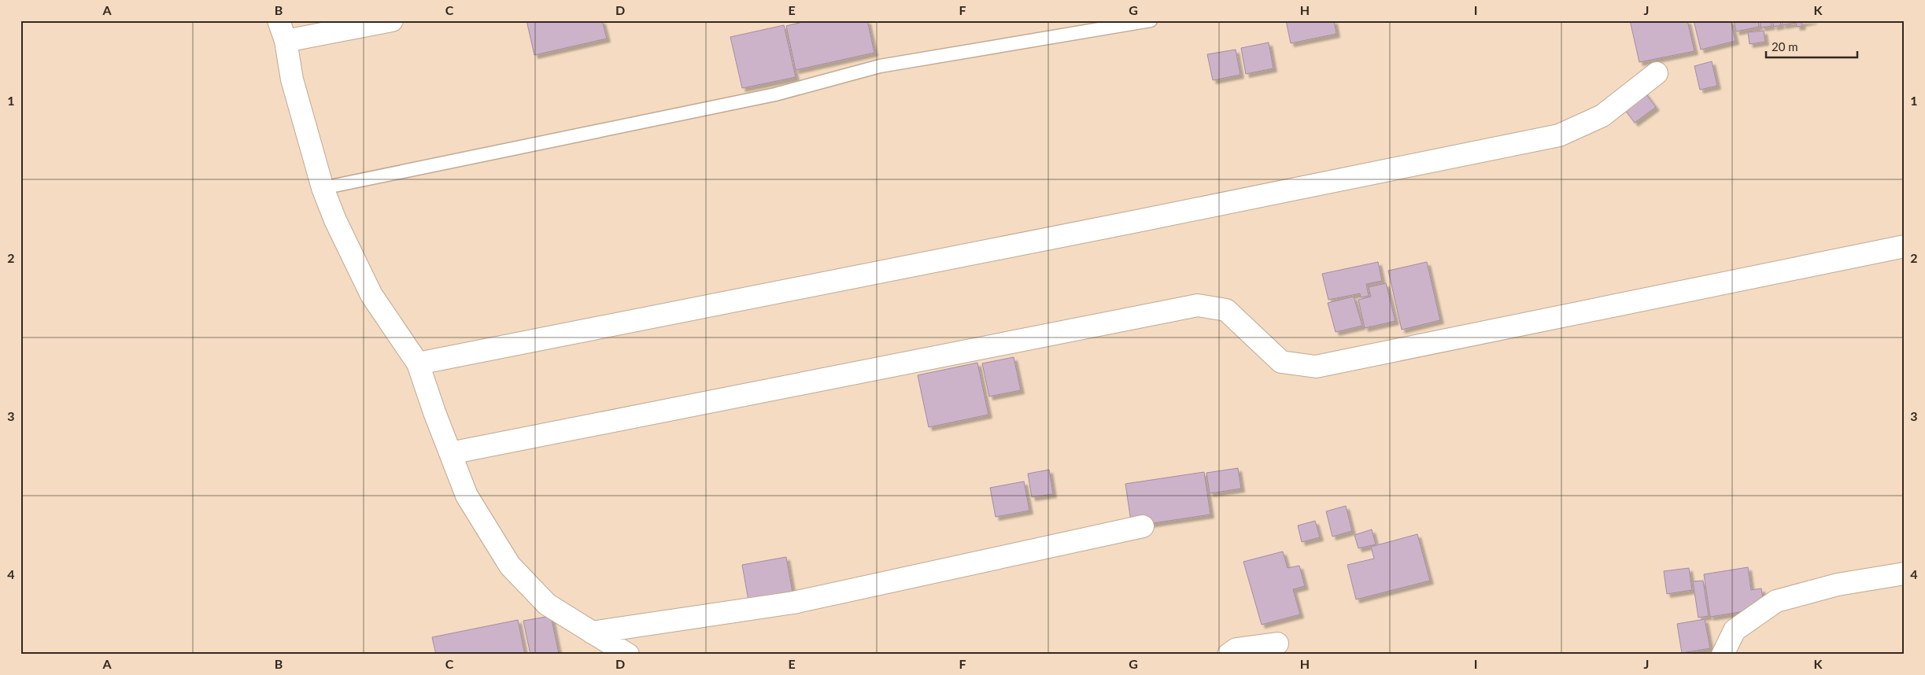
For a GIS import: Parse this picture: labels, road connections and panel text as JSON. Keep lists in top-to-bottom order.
{
  "scale_bar": "20 m",
  "grid": {
    "columns": [
      "A",
      "B",
      "C",
      "D",
      "E",
      "F",
      "G",
      "H",
      "I",
      "J",
      "K"
    ],
    "rows": [
      "1",
      "2",
      "3",
      "4"
    ]
  }
}
